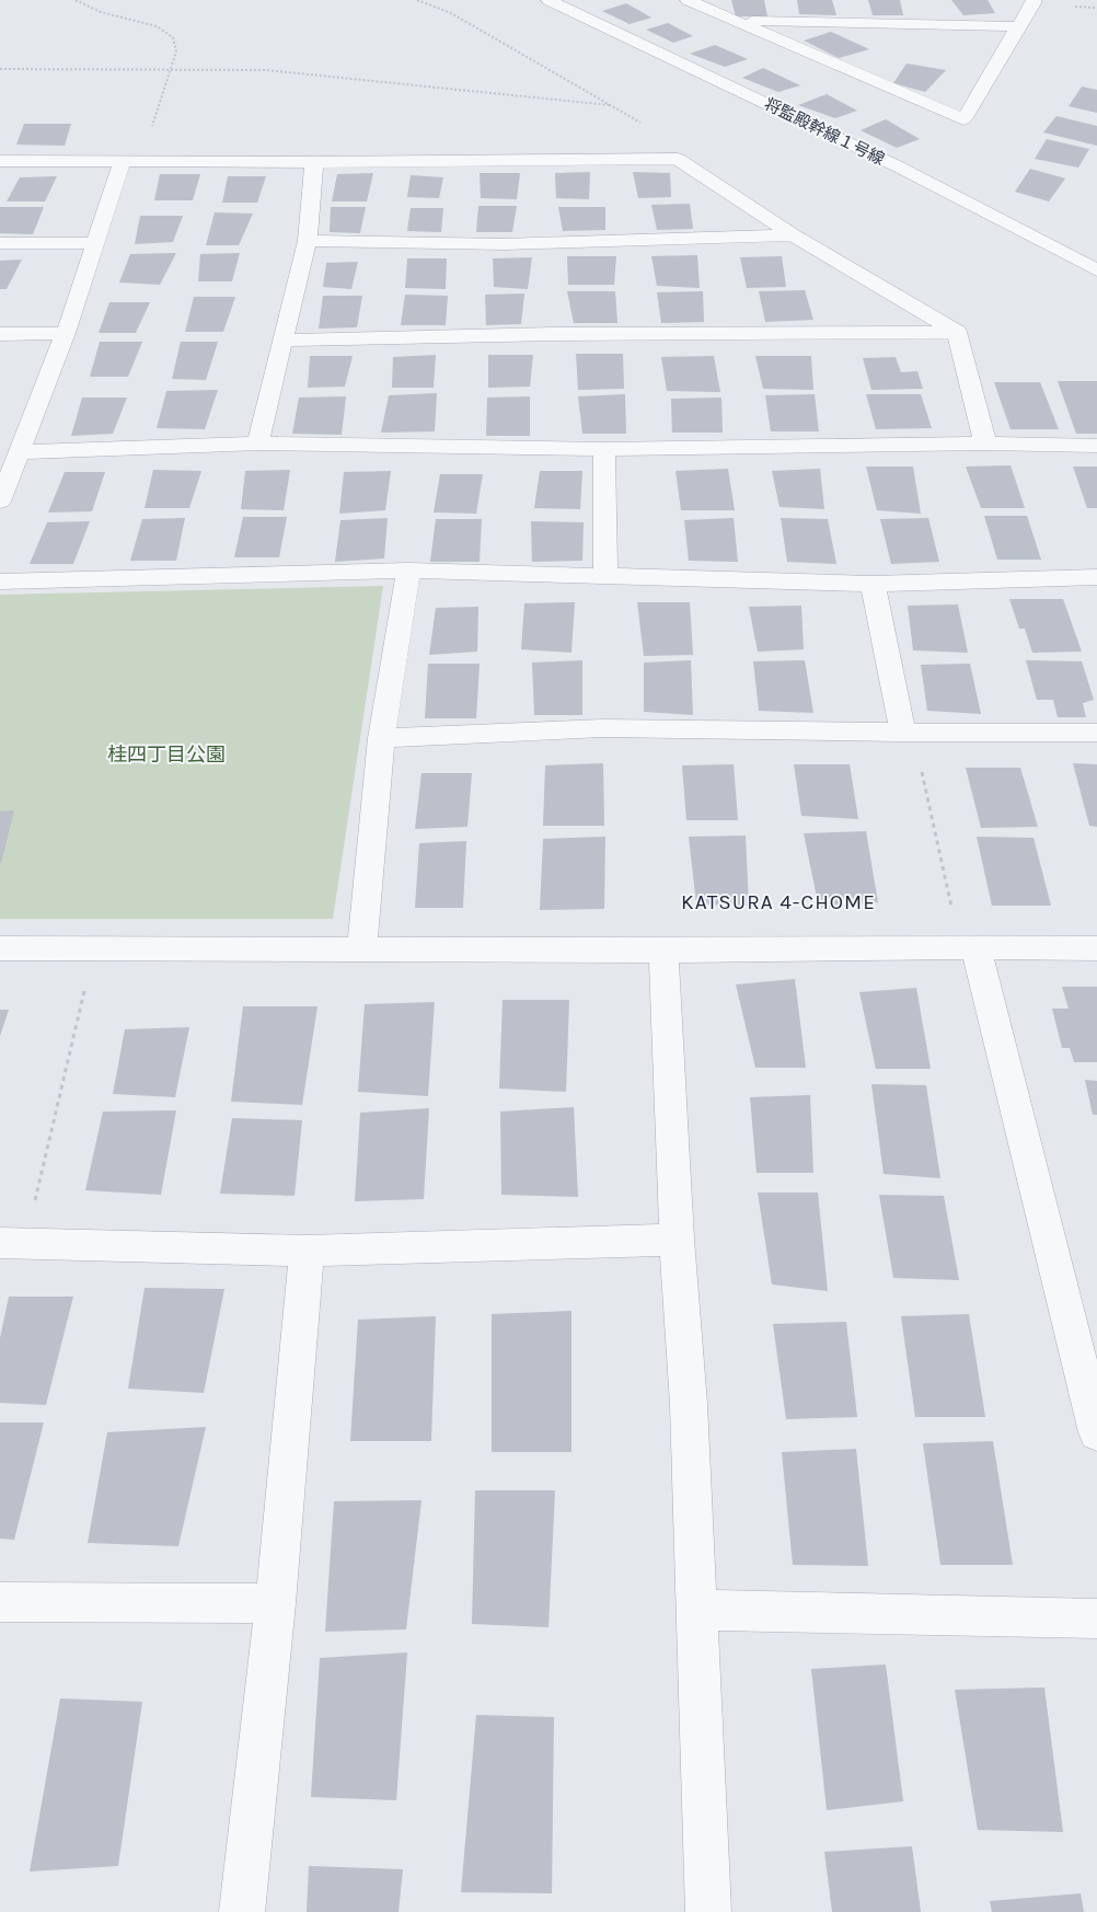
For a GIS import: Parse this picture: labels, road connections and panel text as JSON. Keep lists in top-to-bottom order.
{
  "streets": {
    "street": ["将監殿幹線１号線"]
  },
  "districts": ["KATSURA 4-CHOME"],
  "parks": ["桂四丁目公園"]
}
